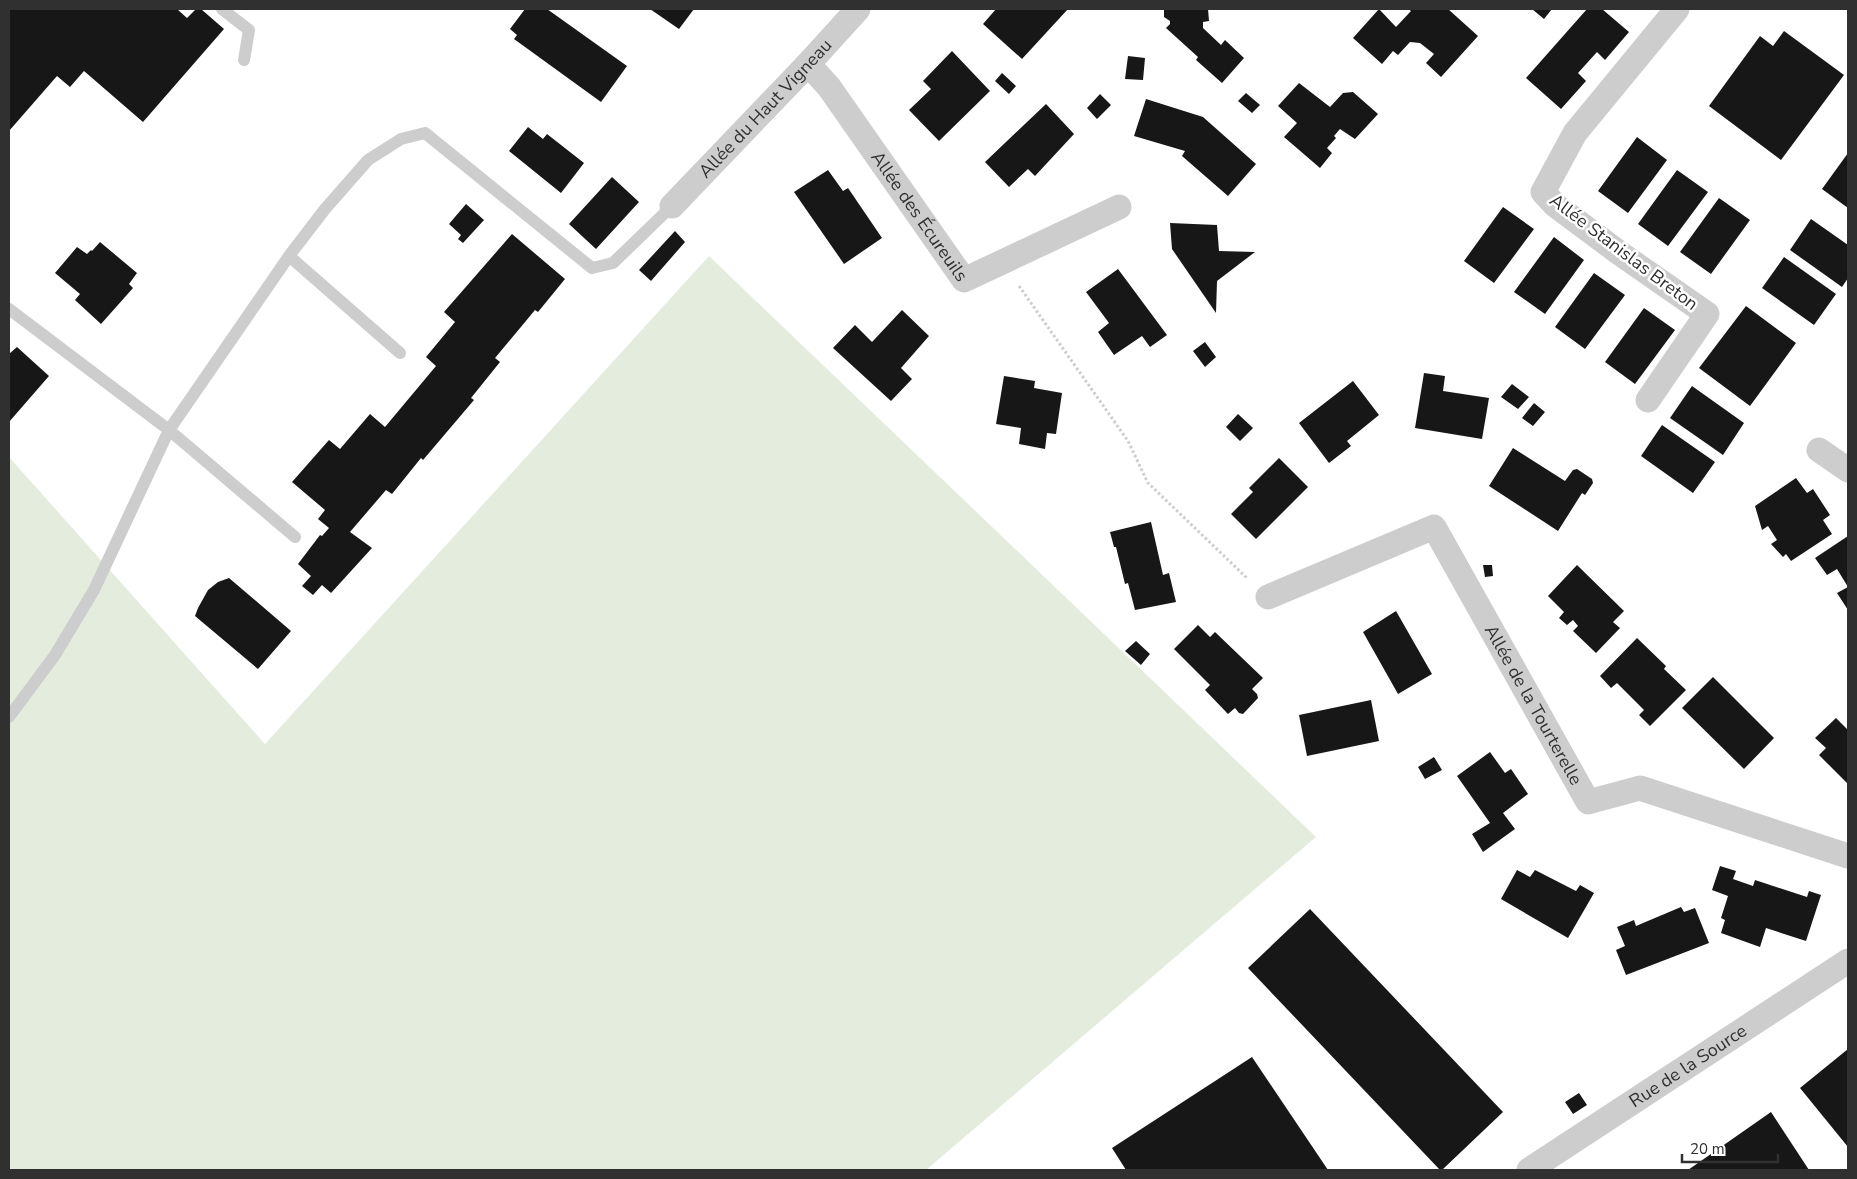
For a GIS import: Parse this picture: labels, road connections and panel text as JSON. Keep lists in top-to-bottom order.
{
  "streets": {
    "street": [
      "Allée du Haut Vigneau",
      "Allée des Écureuils",
      "Allée Stanislas Breton",
      "Allée de la Tourterelle",
      "Rue de la Source"
    ]
  },
  "crossings": [
    ["Allée du Haut Vigneau", "Allée des Écureuils"]
  ],
  "scale_bar": "20 m"
}
